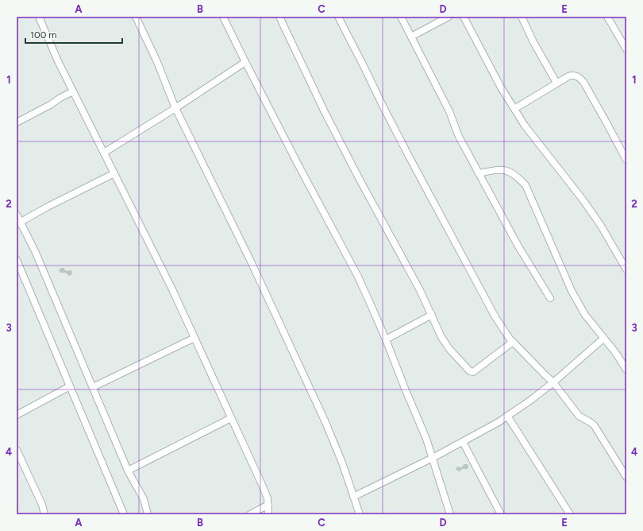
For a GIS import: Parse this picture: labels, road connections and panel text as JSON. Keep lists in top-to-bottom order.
{
  "scale_bar": "100 m",
  "grid": {
    "columns": [
      "A",
      "B",
      "C",
      "D",
      "E"
    ],
    "rows": [
      "1",
      "2",
      "3",
      "4"
    ]
  }
}
